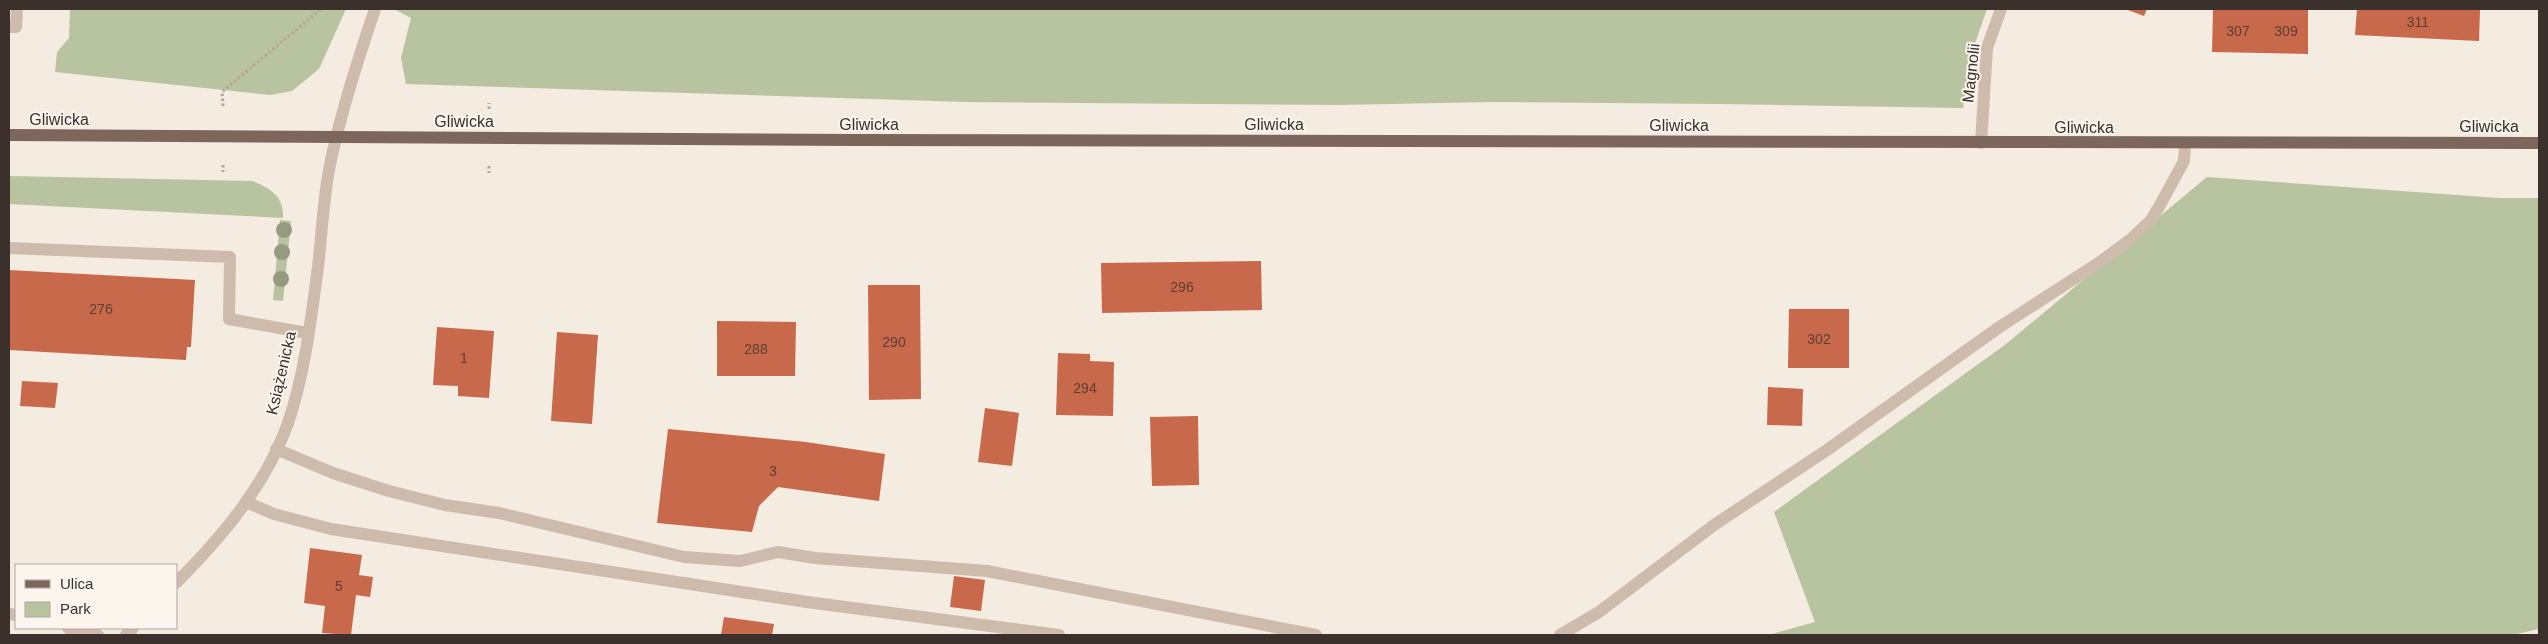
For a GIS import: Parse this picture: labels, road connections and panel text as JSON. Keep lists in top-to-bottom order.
{
  "streets": {
    "main road": ["Gliwicka"],
    "street": ["Magnolii", "Książenicka"]
  },
  "crossings": [
    ["Magnolii", "Gliwicka"],
    ["Gliwicka", "Książenicka"]
  ],
  "house_numbers": [
    "311",
    "307",
    "309",
    "296",
    "276",
    "302",
    "290",
    "288",
    "1",
    "294",
    "3",
    "5"
  ],
  "legend": ["Ulica", "Park"]
}
